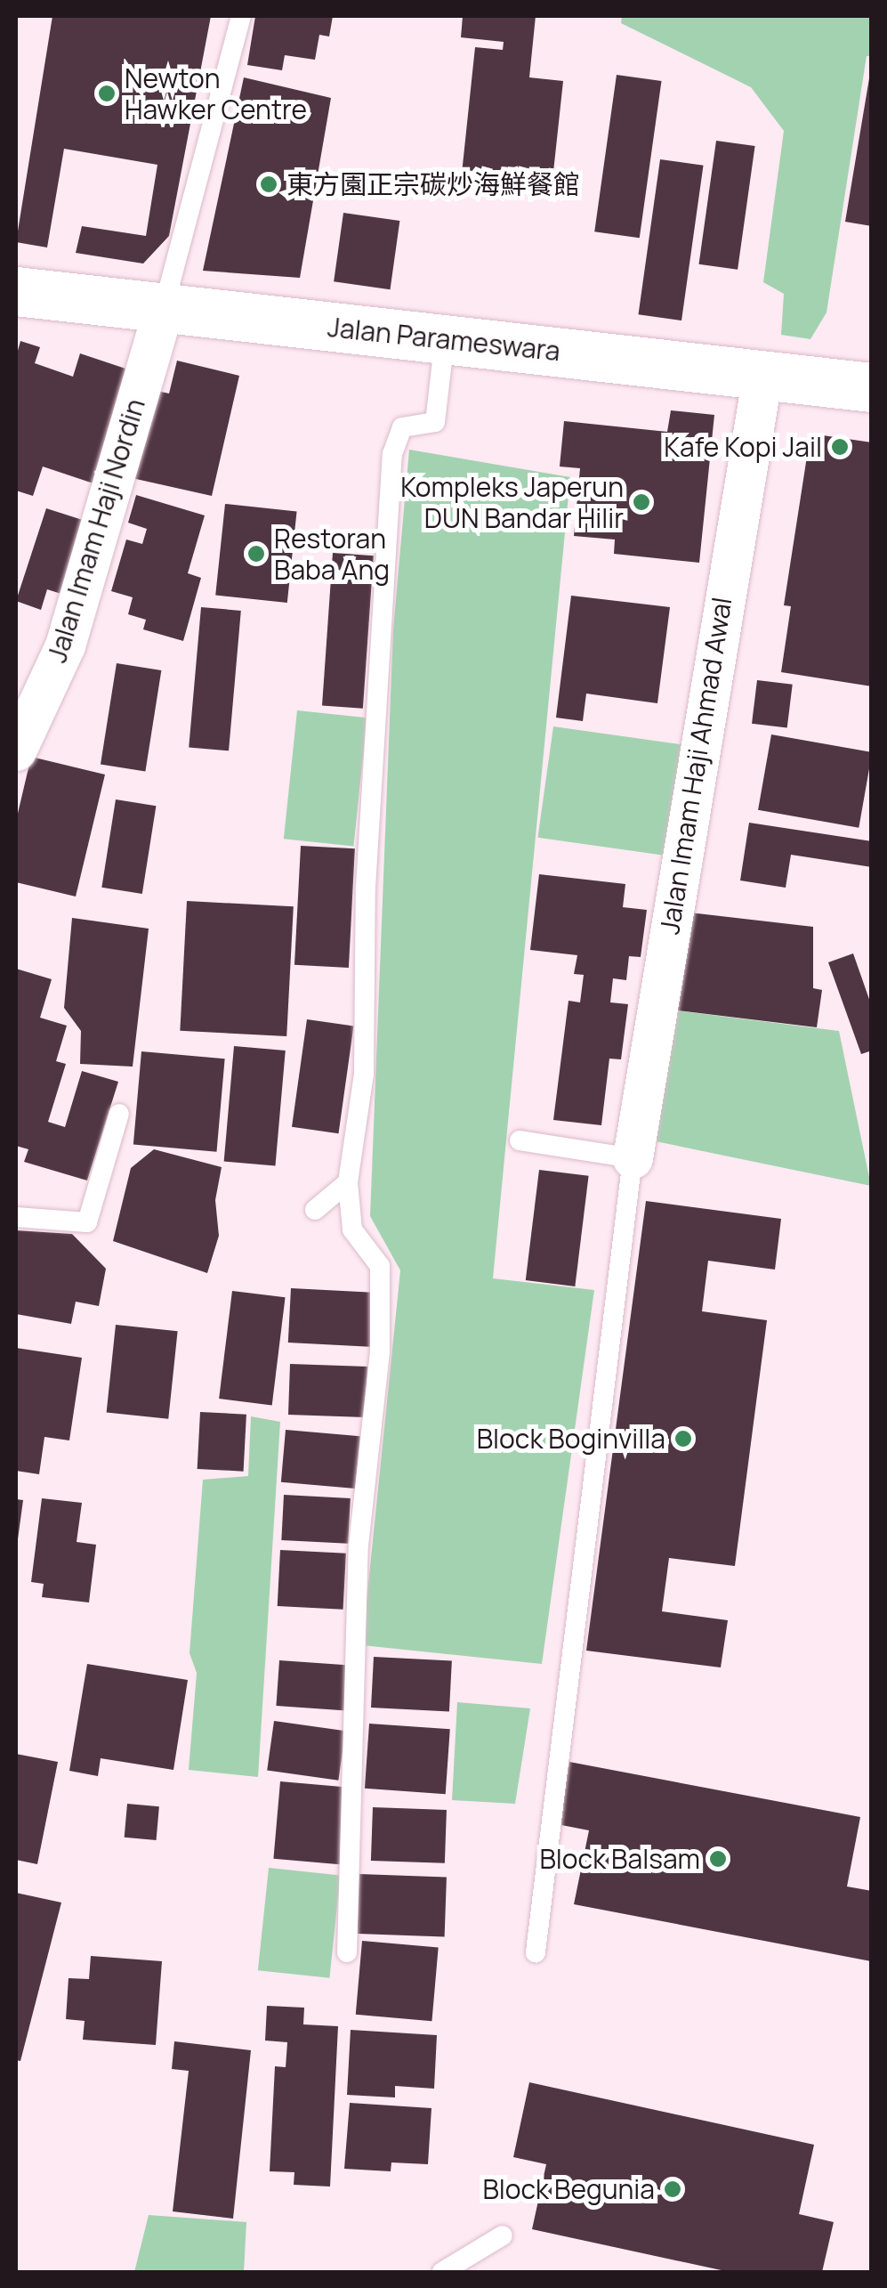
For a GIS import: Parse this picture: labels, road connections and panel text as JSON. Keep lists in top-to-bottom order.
{
  "streets": {
    "main road": ["Jalan Parameswara"],
    "street": ["Jalan Imam Haji Nordin", "Jalan Imam Haji Ahmad Awal"]
  },
  "crossings": [
    ["Jalan Parameswara", "Jalan Imam Haji Nordin"],
    ["Jalan Parameswara", "Jalan Imam Haji Ahmad Awal"]
  ],
  "places": [
    "Newton Hawker Centre",
    "東方園正宗碳炒海鮮餐館",
    "Kafe Kopi Jail",
    "Kompleks Japerun DUN Bandar Hilir",
    "Restoran Baba Ang",
    "Block Boginvilla",
    "Block Balsam",
    "Block Begunia"
  ]
}
